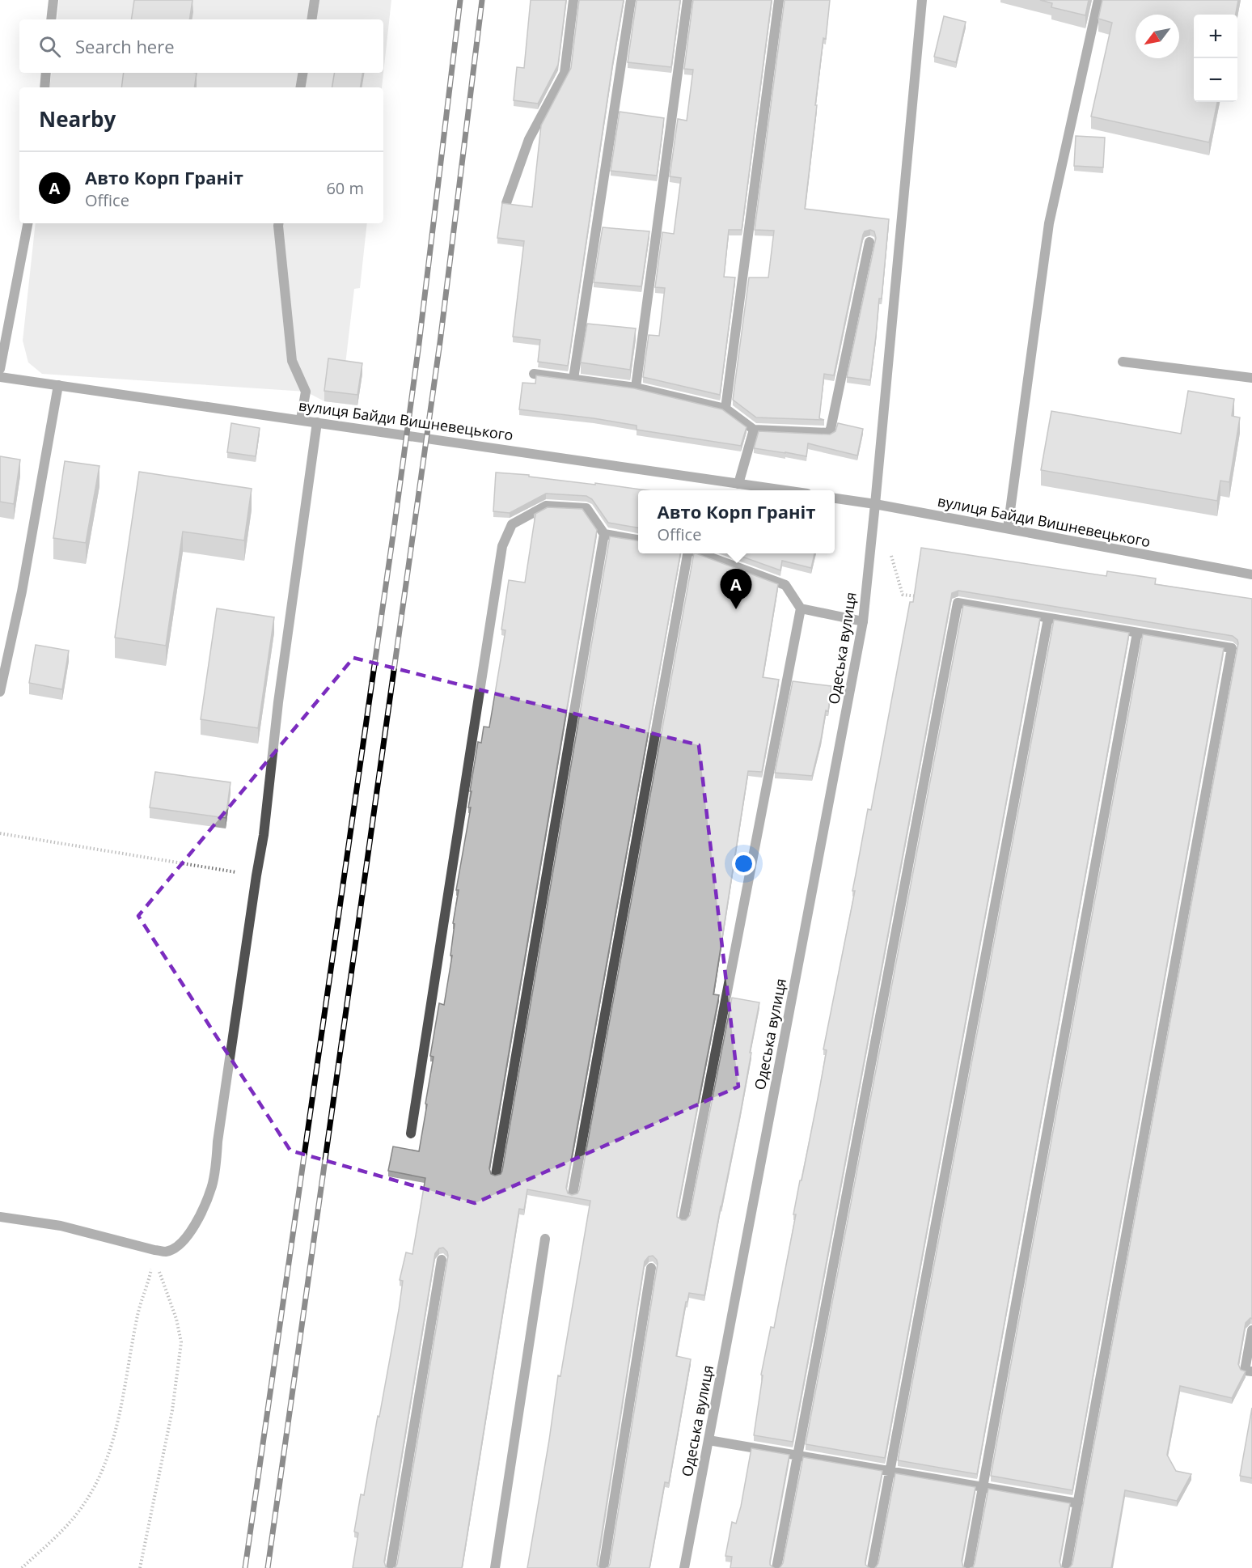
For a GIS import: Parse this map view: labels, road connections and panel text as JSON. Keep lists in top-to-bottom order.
{
  "streets": {
    "street": ["вулиця Байди Вишневецького", "Одеська вулиця"]
  },
  "crossings": [
    ["вулиця Байди Вишневецького", "Одеська вулиця"]
  ],
  "north": "bottom left",
  "page": {
    "map_buttons": ["+", "−"],
    "search": "Search here",
    "heading": "Nearby",
    "list": [
      {
        "mark": "A",
        "name": "Авто Корп Граніт",
        "note": "Office",
        "value": "60 m"
      }
    ],
    "popup": ["Авто Корп Граніт", "Office"],
    "pins": "A"
  }
}
